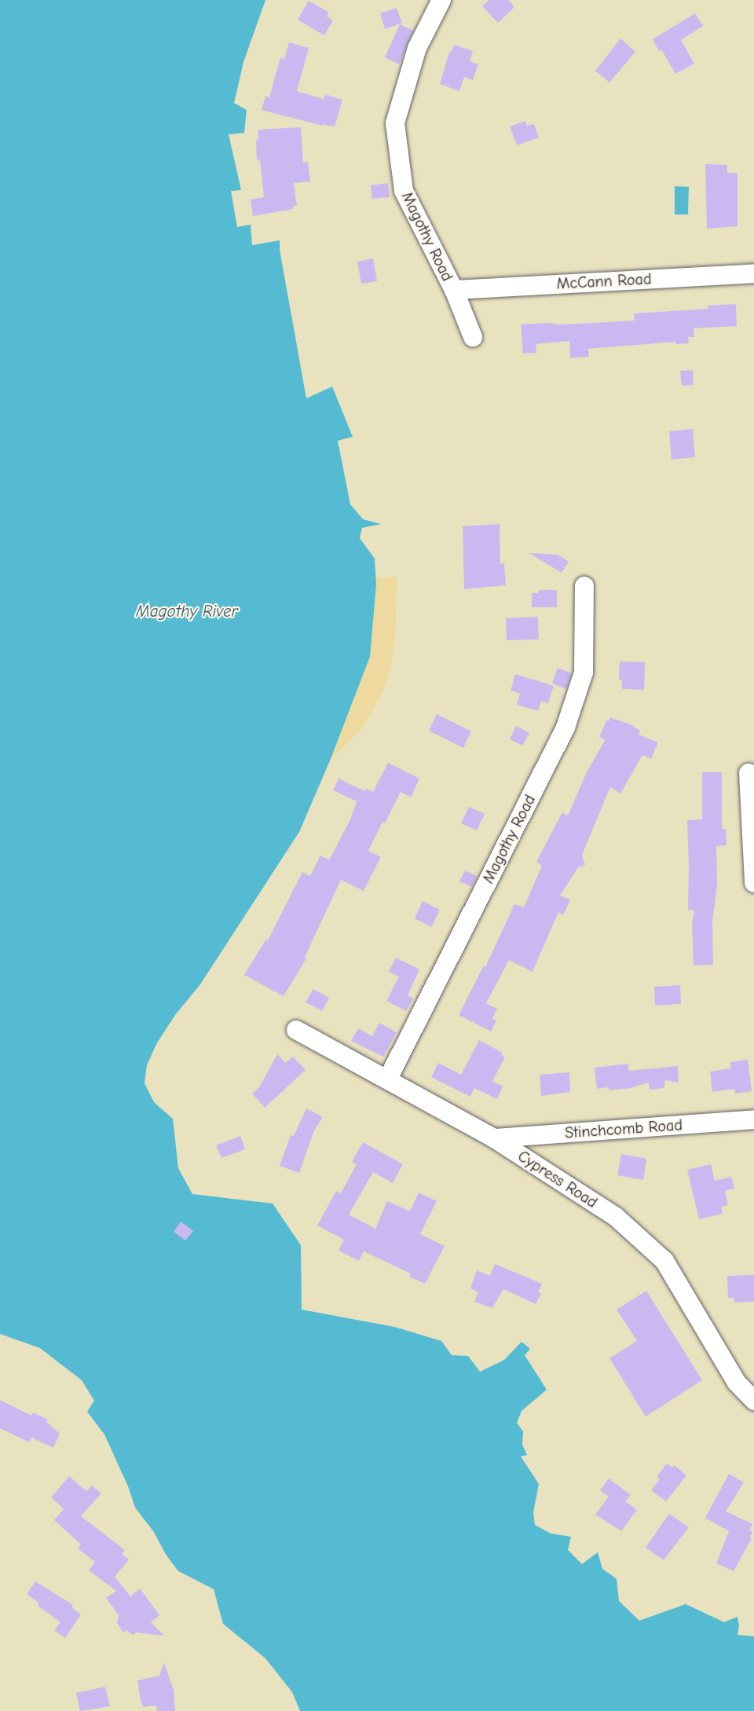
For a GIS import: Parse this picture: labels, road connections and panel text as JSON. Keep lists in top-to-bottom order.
{
  "streets": {
    "street": [
      "Magothy Road",
      "McCann Road",
      "Stinchcomb Road",
      "Cypress Road"
    ]
  },
  "crossings": [
    ["Magothy Road", "McCann Road"],
    ["Magothy Road", "Cypress Road"],
    ["Stinchcomb Road", "Cypress Road"]
  ],
  "water": ["Magothy River"]
}
